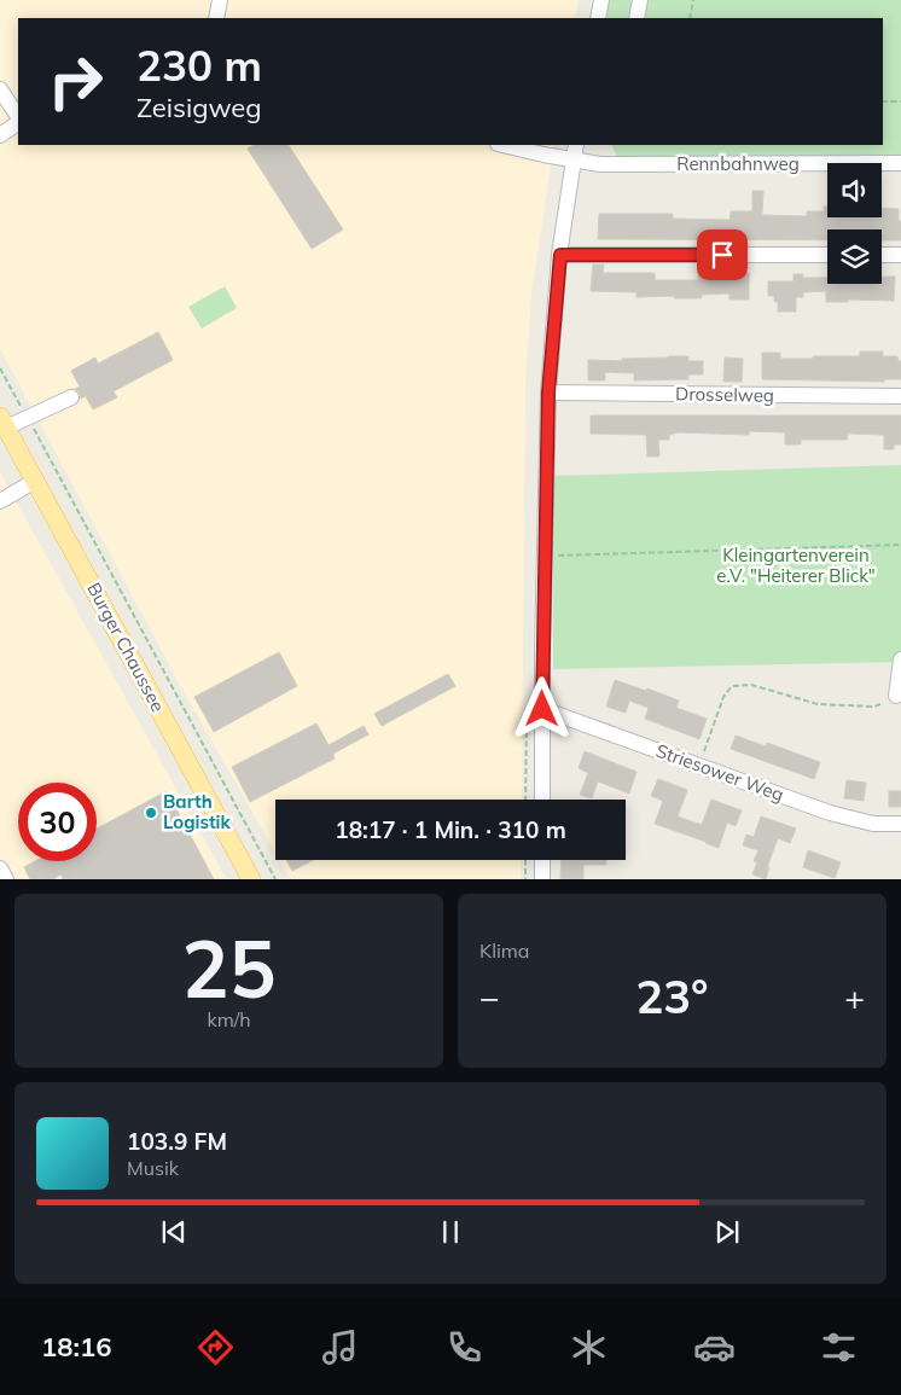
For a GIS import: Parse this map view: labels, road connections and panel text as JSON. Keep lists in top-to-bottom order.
{
  "streets": {
    "main road": ["Burger Chaussee"],
    "street": ["Rennbahnweg", "Drosselweg", "Striesower Weg"]
  },
  "parks": ["Kleingartenverein e.V. \"Heiterer Blick\""],
  "places": ["Barth Logistik"],
  "page": {
    "turn": ["230 m", "Zeisigweg"],
    "limit": "30",
    "trip": "18:17 · 1 Min. · 310 m",
    "tile": [
      ["25", "km/h"],
      "Klima"
    ],
    "heat": ["−", "23°", "+"],
    "song": ["103.9 FM", "Musik"],
    "tabs": "18:16"
  }
}
